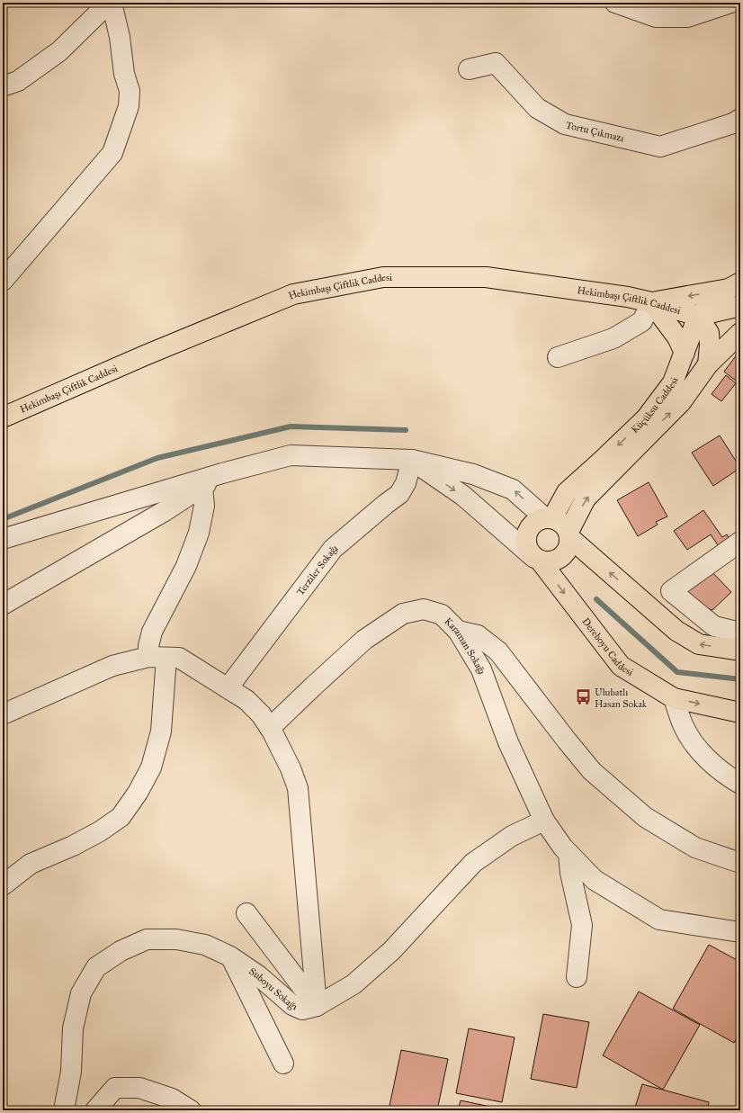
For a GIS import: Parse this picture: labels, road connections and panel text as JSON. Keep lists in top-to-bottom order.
{
  "streets": {
    "main road": ["Hekimbaşı Çiftlik Caddesi", "Küçüksu Caddesi", "Dereboyu Caddesi"],
    "street": [
      "Tortu Çıkmazı",
      "Terziler Sokağı",
      "Karaman Sokağı",
      "Suboyu Sokağı"
    ]
  },
  "crossings": [
    ["Hekimbaşı Çiftlik Caddesi", "Küçüksu Caddesi"],
    ["Küçüksu Caddesi", "Dereboyu Caddesi"],
    ["Karaman Sokağı", "Suboyu Sokağı"]
  ],
  "places": {
    "bus stop": ["Ulubatlı Hasan Sokak"]
  }
}
